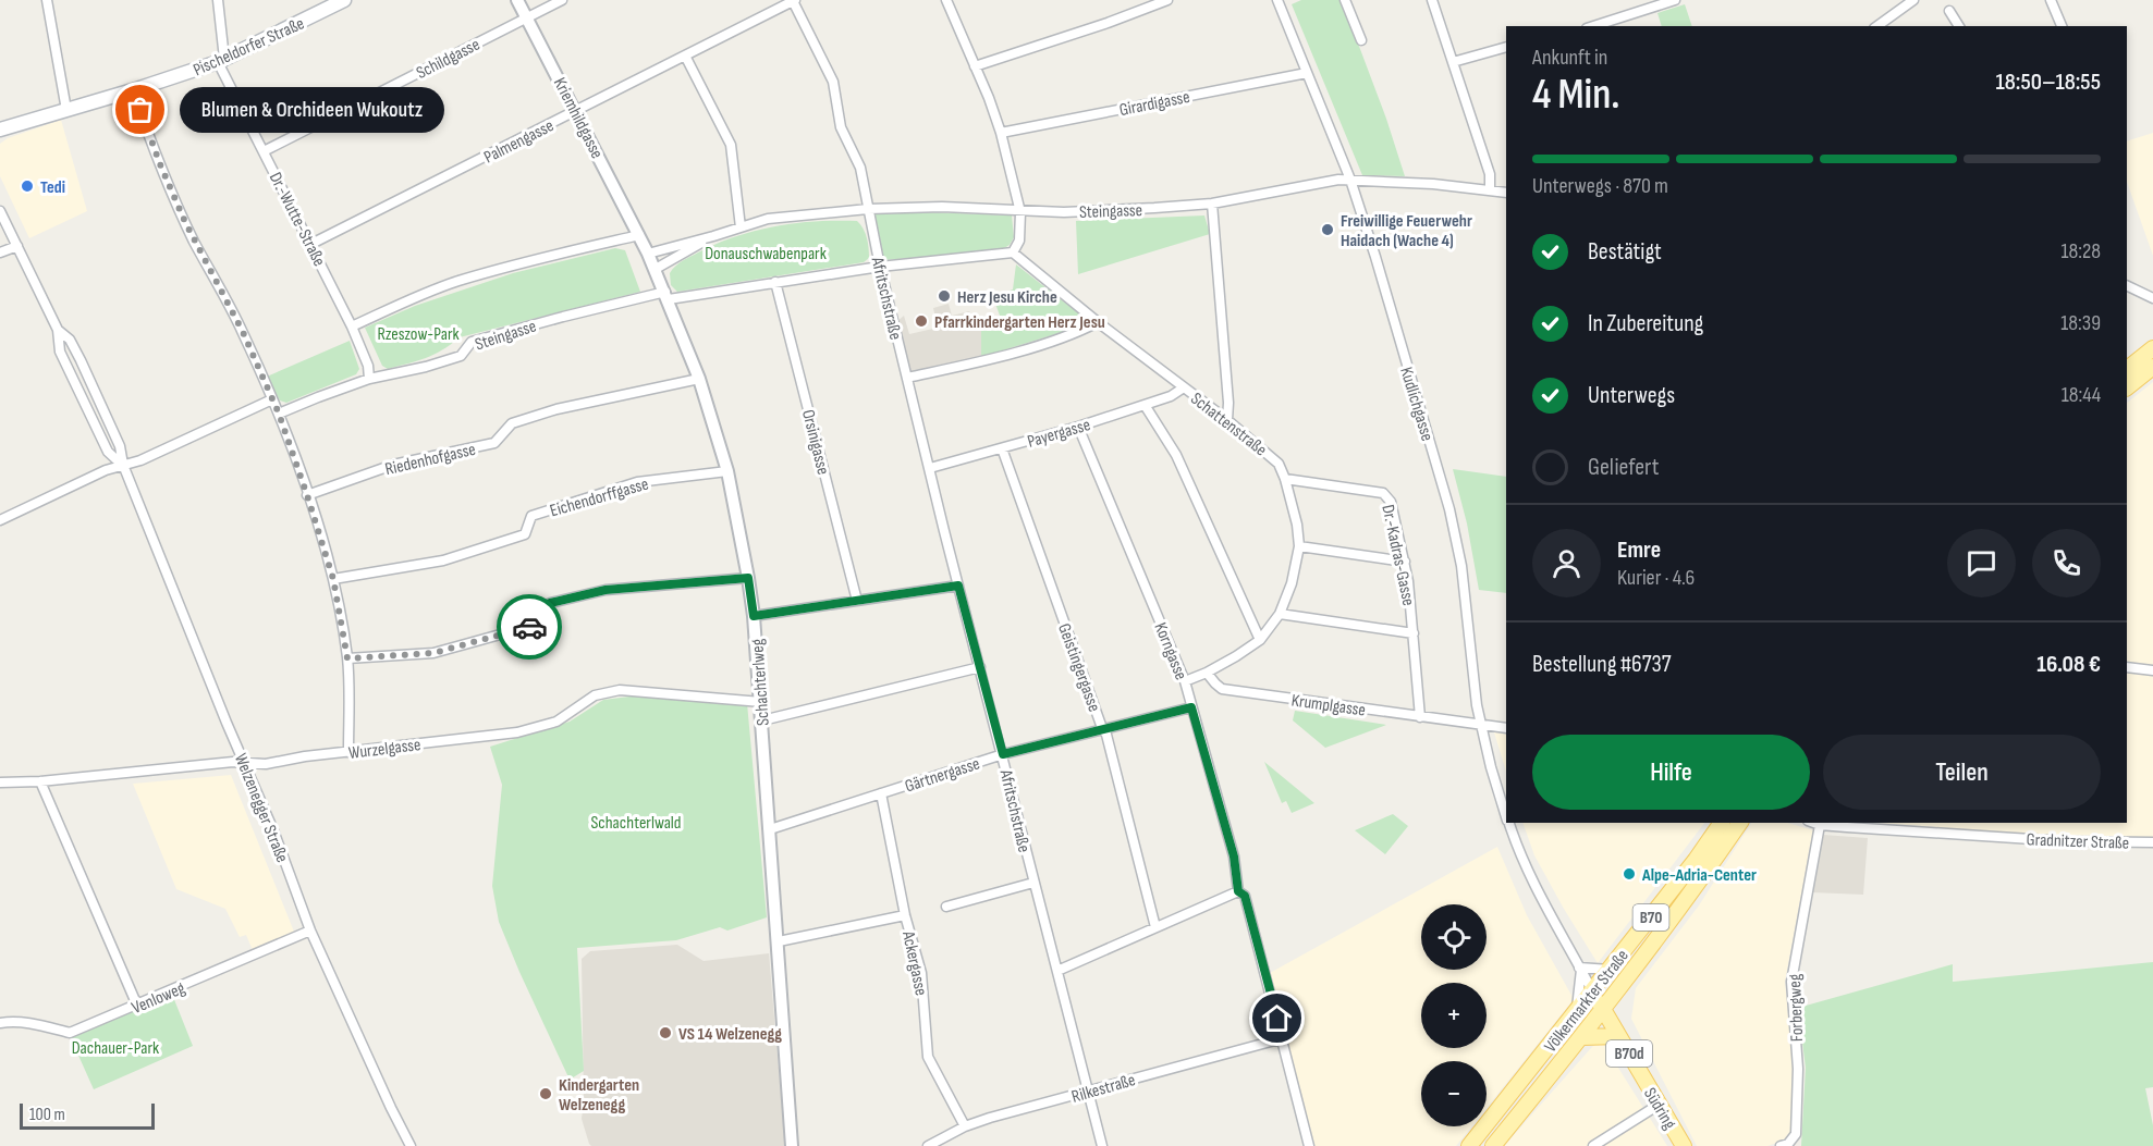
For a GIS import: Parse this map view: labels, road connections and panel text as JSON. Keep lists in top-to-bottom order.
{
  "streets": {
    "main road": [
      "Pischeldorfer Straße",
      "B70",
      "Völkermarkter Straße",
      "B70d",
      "Südring"
    ],
    "street": [
      "Schildgasse",
      "Girardigasse",
      "Kriemhildgasse",
      "Palmengasse",
      "Steingasse",
      "Dr.-Wutte-Straße",
      "Afritschstraße",
      "Kudlichgasse",
      "Schattenstraße",
      "Payergasse",
      "Orsinigasse",
      "Riedenhofgasse",
      "Eichendorffgasse",
      "Dr.-Kadras-Gasse",
      "Korngasse",
      "Geistingergasse",
      "Schachterlweg",
      "Krumplgasse",
      "Wurzelgasse",
      "Gärtnergasse",
      "Welzenegger Straße",
      "Gradnitzer Straße",
      "Ackergasse",
      "Venloweg",
      "Forbergweg",
      "Rilkestraße"
    ]
  },
  "crossings": [
    ["Pischeldorfer Straße", "Dr.-Wutte-Straße"],
    ["Schildgasse", "Kriemhildgasse"],
    ["Schildgasse", "Dr.-Wutte-Straße"],
    ["Girardigasse", "Kudlichgasse"],
    ["Kriemhildgasse", "Palmengasse"],
    ["Kriemhildgasse", "Schachterlweg"],
    ["Palmengasse", "Dr.-Wutte-Straße"],
    ["Palmengasse", "Afritschstraße"],
    ["Steingasse", "Dr.-Wutte-Straße"],
    ["Steingasse", "Afritschstraße"],
    ["Steingasse", "Kudlichgasse"],
    ["Steingasse", "Schattenstraße"],
    ["Steingasse", "Orsinigasse"],
    ["Steingasse", "Schachterlweg"],
    ["Afritschstraße", "Payergasse"],
    ["Afritschstraße", "Gärtnergasse"],
    ["Afritschstraße", "Rilkestraße"],
    ["Kudlichgasse", "Krumplgasse"],
    ["Kudlichgasse", "Südring"],
    ["Schattenstraße", "Payergasse"],
    ["Schattenstraße", "Dr.-Kadras-Gasse"],
    ["Schattenstraße", "Krumplgasse"],
    ["Payergasse", "Korngasse"],
    ["Payergasse", "Geistingergasse"],
    ["Riedenhofgasse", "Schachterlweg"],
    ["Eichendorffgasse", "Schachterlweg"],
    ["Dr.-Kadras-Gasse", "Krumplgasse"],
    ["Korngasse", "Gärtnergasse"],
    ["Korngasse", "Rilkestraße"],
    ["Geistingergasse", "Gärtnergasse"],
    ["Schachterlweg", "Wurzelgasse"],
    ["Schachterlweg", "Gärtnergasse"],
    ["Wurzelgasse", "Welzenegger Straße"],
    ["Gärtnergasse", "Ackergasse"],
    ["Welzenegger Straße", "Venloweg"],
    ["Gradnitzer Straße", "Forbergweg"],
    ["Ackergasse", "Rilkestraße"]
  ],
  "parks": [
    "Donauschwabenpark",
    "Rzeszow-Park",
    "Schachterlwald",
    "Dachauer-Park"
  ],
  "places": [
    "Blumen & Orchideen Wukoutz",
    "Tedi",
    "Freiwillige Feuerwehr Haidach (Wache 4)",
    "Herz Jesu Kirche",
    "Pfarrkindergarten Herz Jesu",
    "Alpe-Adria-Center",
    "VS 14 Welzenegg",
    "Kindergarten Welzenegg"
  ],
  "scale_bar": "100 m",
  "page": {
    "heading": ["4 Min.", "Ankunft in", "18:50–18:55"],
    "panel": [
      "Emre",
      "Kurier · 4.6",
      "Bestellung #6737",
      "16.08 €"
    ],
    "bubble": "Blumen & Orchideen Wukoutz",
    "bar": "Unterwegs · 870 m",
    "list": [
      ["Bestätigt", "18:28"],
      ["In Zubereitung", "18:39"],
      ["Unterwegs", "18:44"],
      "Geliefert"
    ],
    "buttons": ["Hilfe", "Teilen"],
    "map_buttons": ["+", "−"],
    "scale": "100 m"
  }
}
